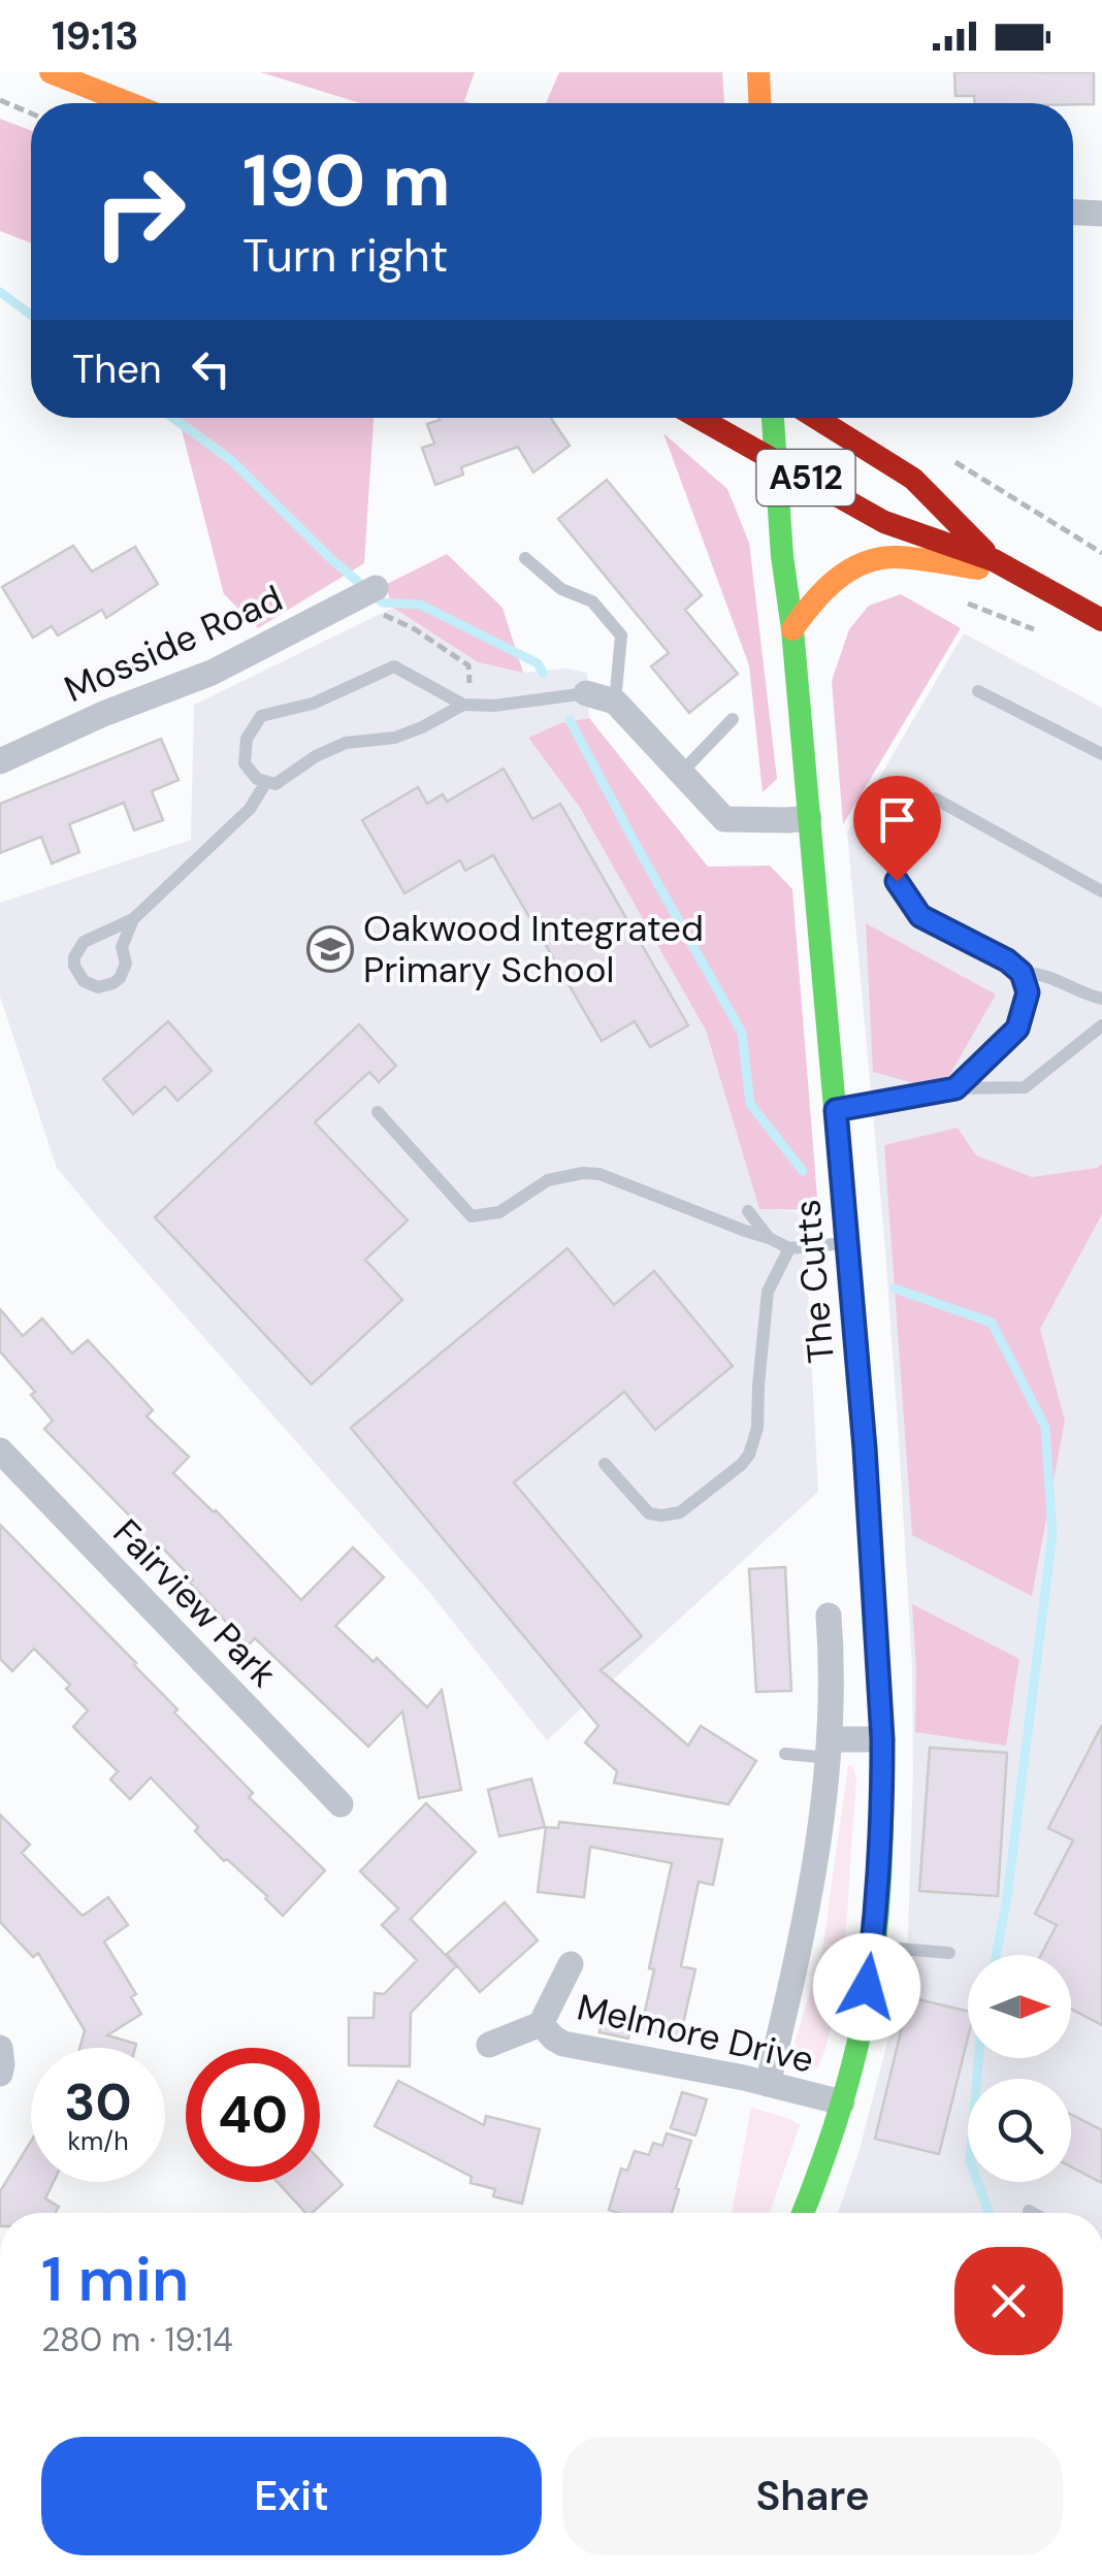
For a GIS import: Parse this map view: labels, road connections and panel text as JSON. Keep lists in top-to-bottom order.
{
  "streets": {
    "main road": ["A512", "The Cutts"],
    "street": ["Mosside Road", "Fairview Park", "Melmore Drive"]
  },
  "crossings": [
    ["A512", "The Cutts"],
    ["The Cutts", "Melmore Drive"]
  ],
  "places": {
    "school or university": ["Oakwood Integrated Primary School"]
  },
  "north": "right",
  "page": {
    "status": "19:13",
    "turn": ["190 m", "Turn right"],
    "then": "Then",
    "speed": "30 km/h",
    "limit": "40",
    "heading": ["1 min", "280 m · 19:14"],
    "buttons": ["Exit", "Share"]
  }
}
